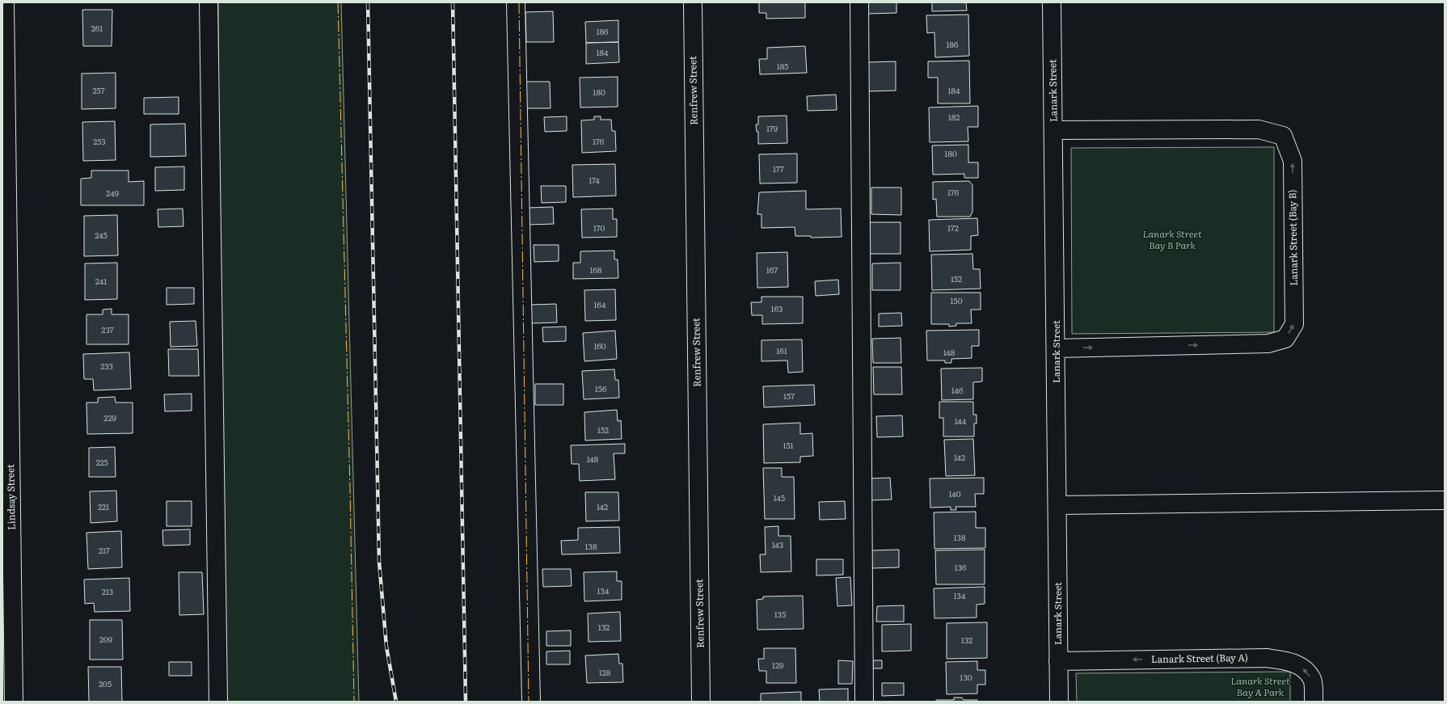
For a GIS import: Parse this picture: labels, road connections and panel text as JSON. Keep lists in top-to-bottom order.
{
  "streets": {
    "street": [
      "Renfrew Street",
      "Lanark Street",
      "Lanark Street (Bay B)",
      "Lindsay Street",
      "Lanark Street (Bay A)"
    ]
  },
  "crossings": [
    ["Lanark Street", "Lanark Street (Bay B)"],
    ["Lanark Street", "Lanark Street (Bay A)"]
  ],
  "parks": ["Lanark Street Bay B Park", "Lanark Street Bay A Park"],
  "house_numbers": [
    "261",
    "186",
    "186",
    "184",
    "185",
    "257",
    "184",
    "180",
    "182",
    "179",
    "253",
    "176",
    "180",
    "177",
    "174",
    "176",
    "249",
    "170",
    "172",
    "245",
    "168",
    "167",
    "152",
    "241",
    "150",
    "164",
    "163",
    "237",
    "160",
    "161",
    "148",
    "233",
    "156",
    "146",
    "157",
    "229",
    "144",
    "152",
    "151",
    "142",
    "148",
    "225",
    "140",
    "145",
    "221",
    "142",
    "138",
    "143",
    "138",
    "217",
    "136",
    "134",
    "213",
    "134",
    "135",
    "132",
    "209",
    "132",
    "129",
    "128",
    "130",
    "205"
  ]
}
